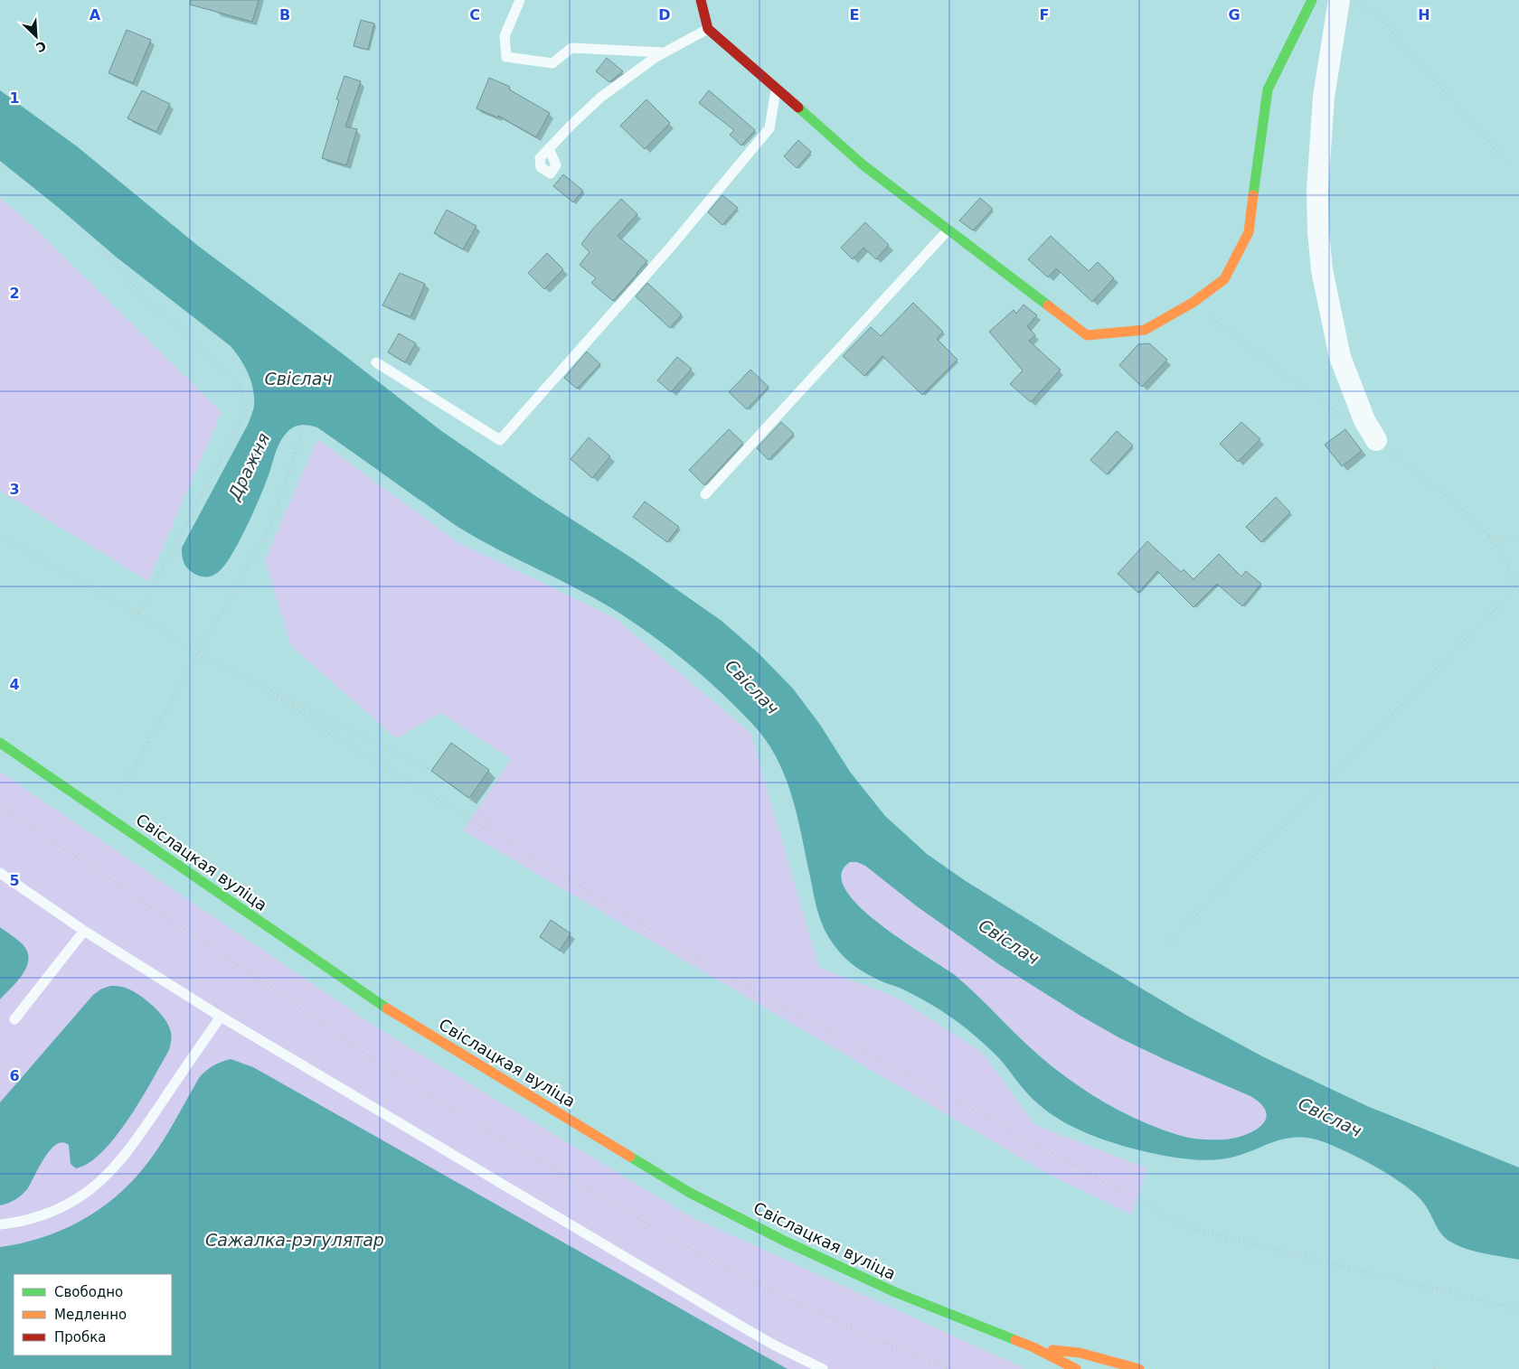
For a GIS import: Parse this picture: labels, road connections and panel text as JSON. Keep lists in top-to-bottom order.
{
  "streets": {
    "main road": ["Свіслацкая вуліца"]
  },
  "water": ["Свіслач", "Дражня", "Сажалка-рэгулятар"],
  "legend": ["Свободно", "Медленно", "Пробка"],
  "north": "bottom right",
  "grid": {
    "columns": [
      "A",
      "B",
      "C",
      "D",
      "E",
      "F",
      "G",
      "H"
    ],
    "rows": [
      "1",
      "2",
      "3",
      "4",
      "5",
      "6"
    ]
  }
}
